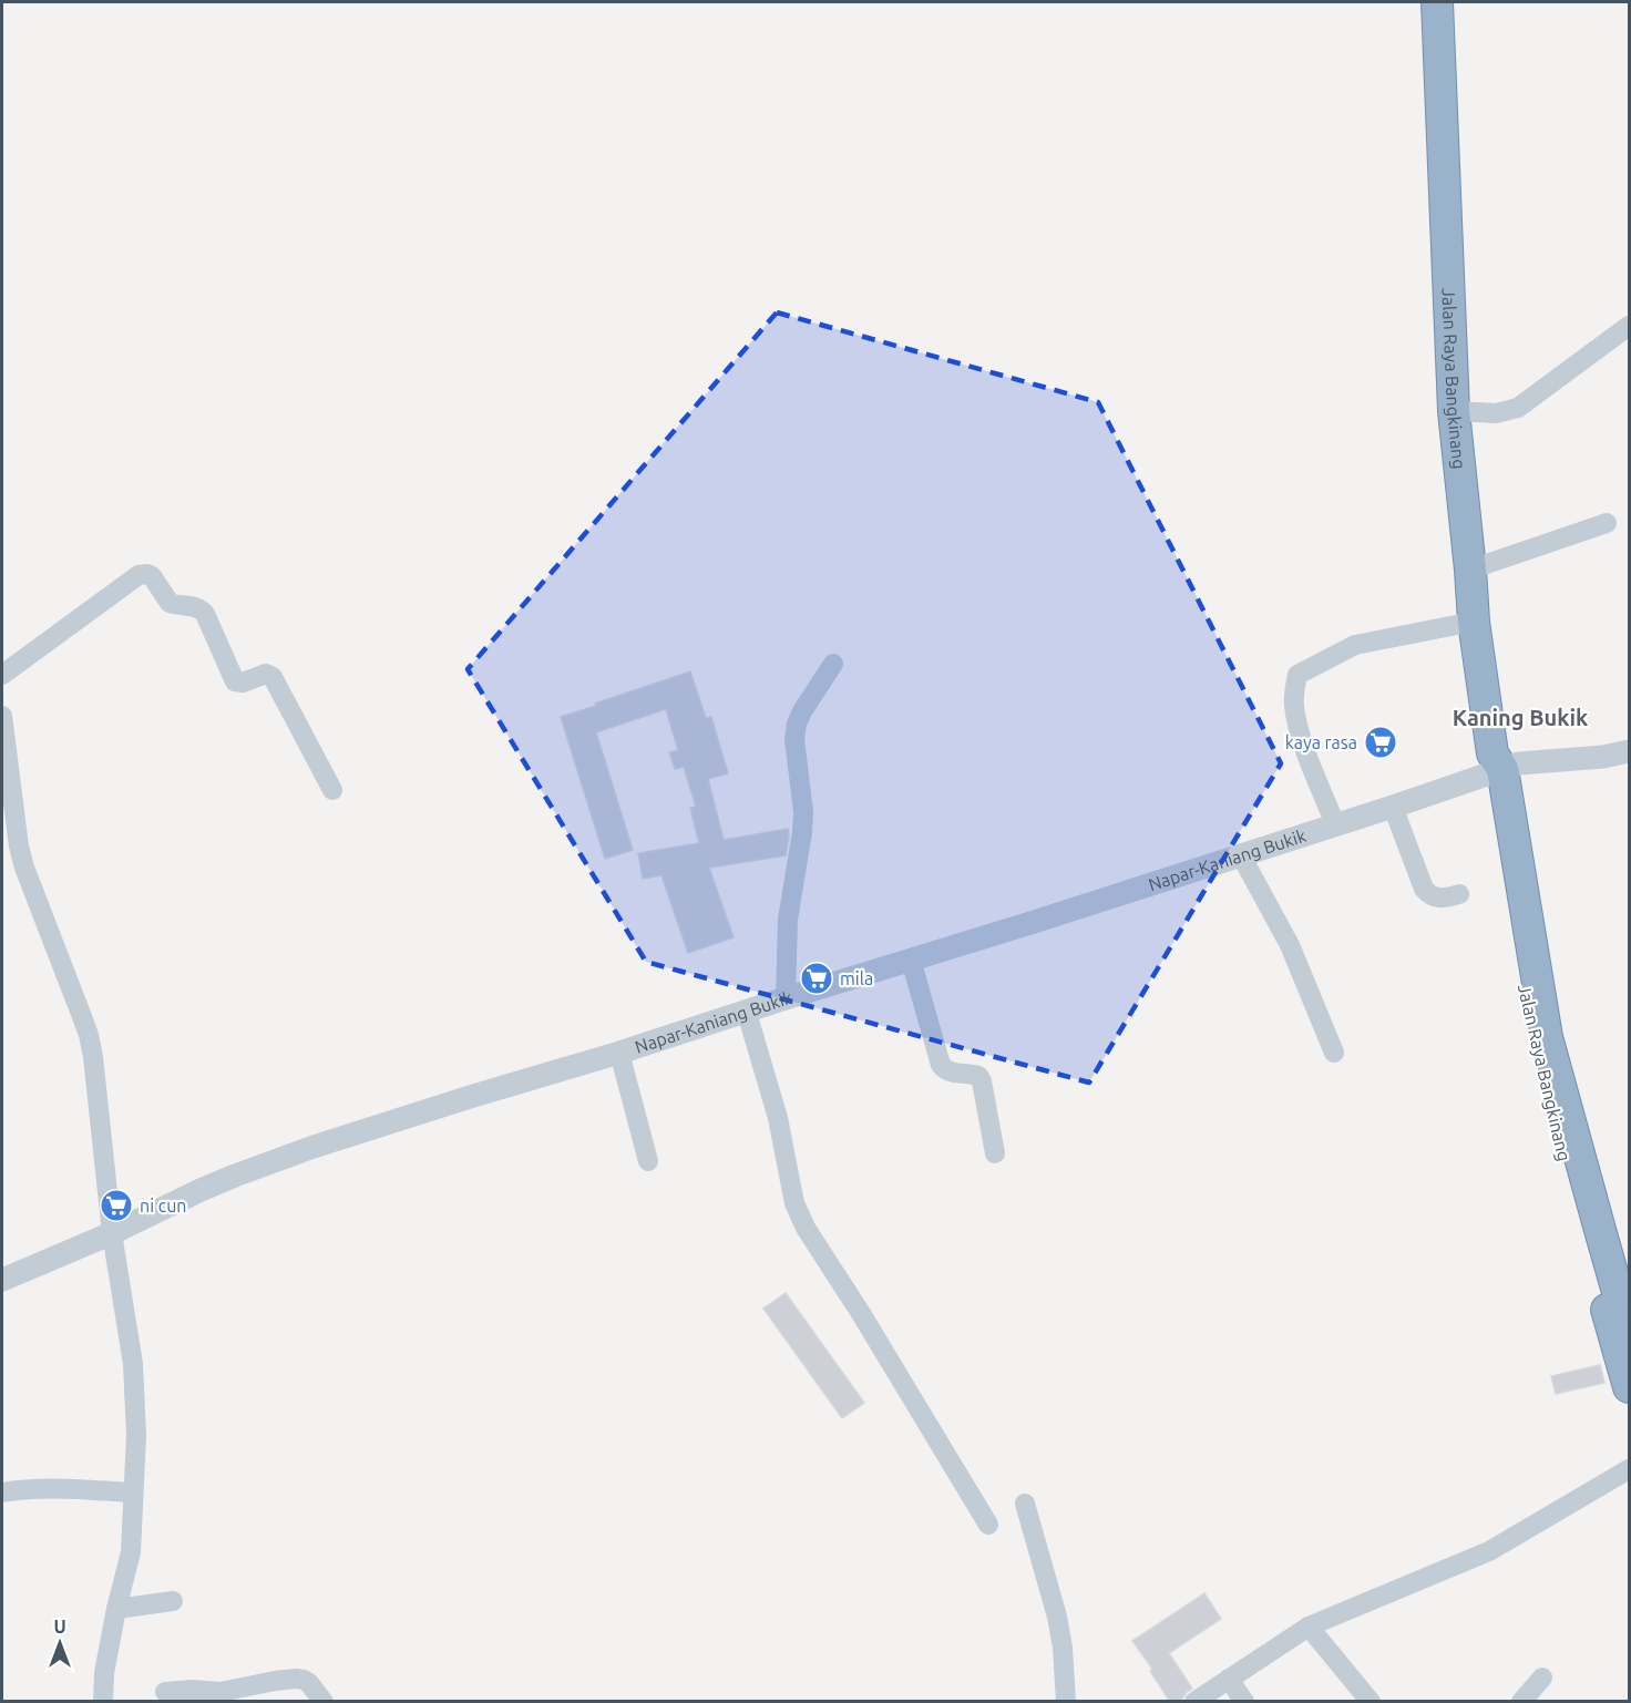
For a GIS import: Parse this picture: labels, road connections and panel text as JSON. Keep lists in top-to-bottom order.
{
  "streets": {
    "highway": ["Jalan Raya Bangkinang"],
    "street": ["Napar-Kaniang Bukik"]
  },
  "crossings": [
    ["Jalan Raya Bangkinang", "Napar-Kaniang Bukik"]
  ],
  "districts": ["Kaning Bukik"],
  "places": {
    "supermarket": ["kaya rasa", "mila", "ni cun"]
  },
  "north": "top"
}
